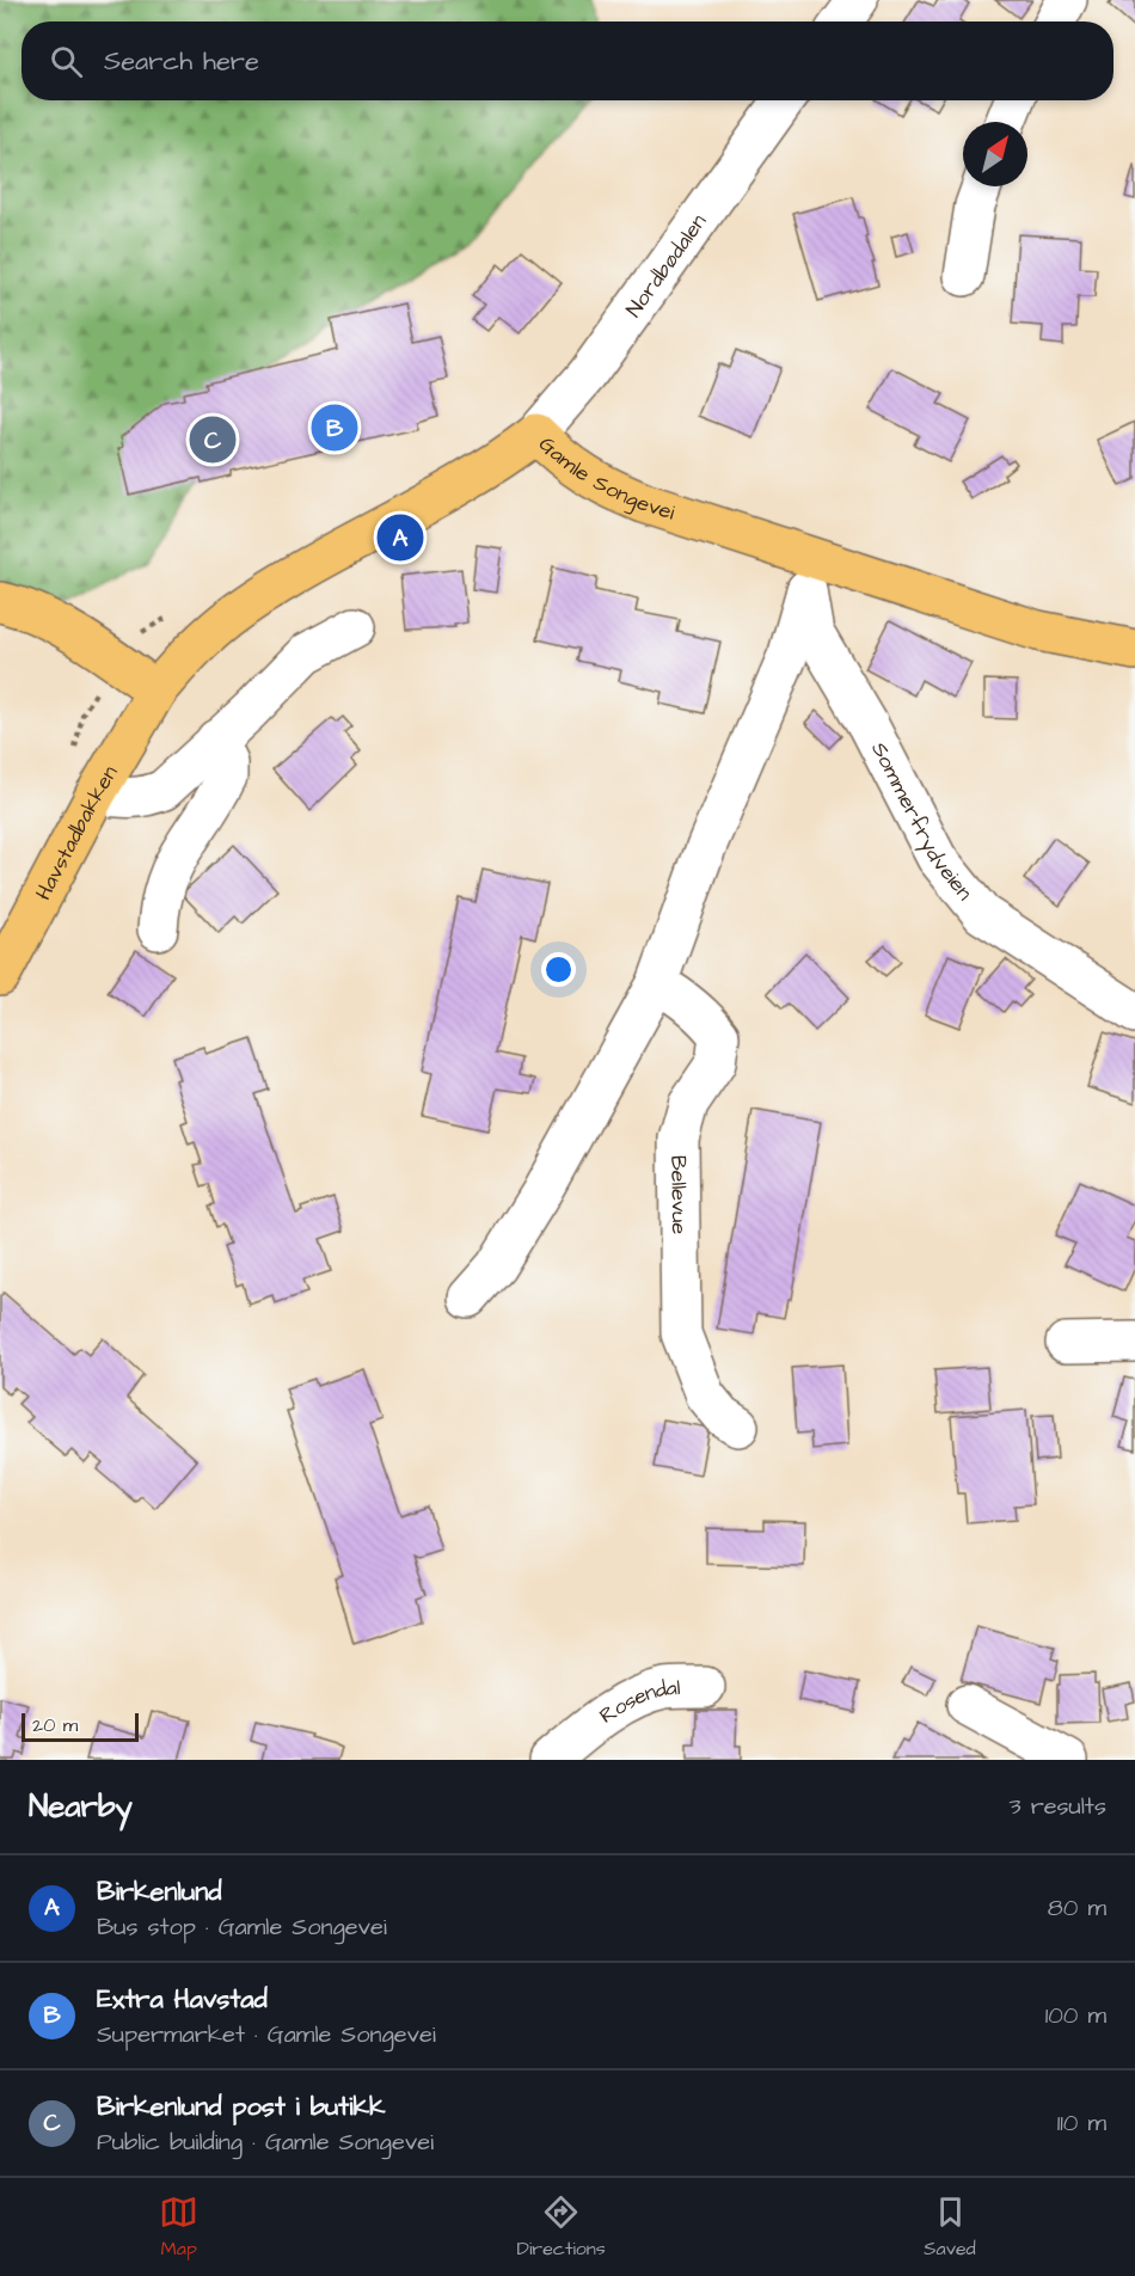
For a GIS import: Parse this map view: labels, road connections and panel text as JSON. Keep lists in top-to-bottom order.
{
  "streets": {
    "main road": ["Gamle Songevei", "Havstadbakken"],
    "street": [
      "Nordbødalen",
      "Sommerfrydveien",
      "Bellevue",
      "Rosendal"
    ]
  },
  "crossings": [
    ["Nordbødalen", "Gamle Songevei"],
    ["Gamle Songevei", "Sommerfrydveien"],
    ["Gamle Songevei", "Havstadbakken"]
  ],
  "scale_bar": "20 m",
  "north": "top right",
  "page": {
    "search": "Search here",
    "pins": ["B", "C", "A"],
    "scale": "20 m",
    "heading": ["Nearby", "3 results"],
    "list": [
      {
        "mark": "A",
        "name": "Birkenlund",
        "note": "Bus stop · Gamle Songevei",
        "value": "80 m"
      },
      {
        "mark": "B",
        "name": "Extra Havstad",
        "note": "Supermarket · Gamle Songevei",
        "value": "100 m"
      },
      {
        "mark": "C",
        "name": "Birkenlund post i butikk",
        "note": "Public building · Gamle Songevei",
        "value": "110 m"
      }
    ],
    "nav": ["Map", "Directions", "Saved"]
  }
}
